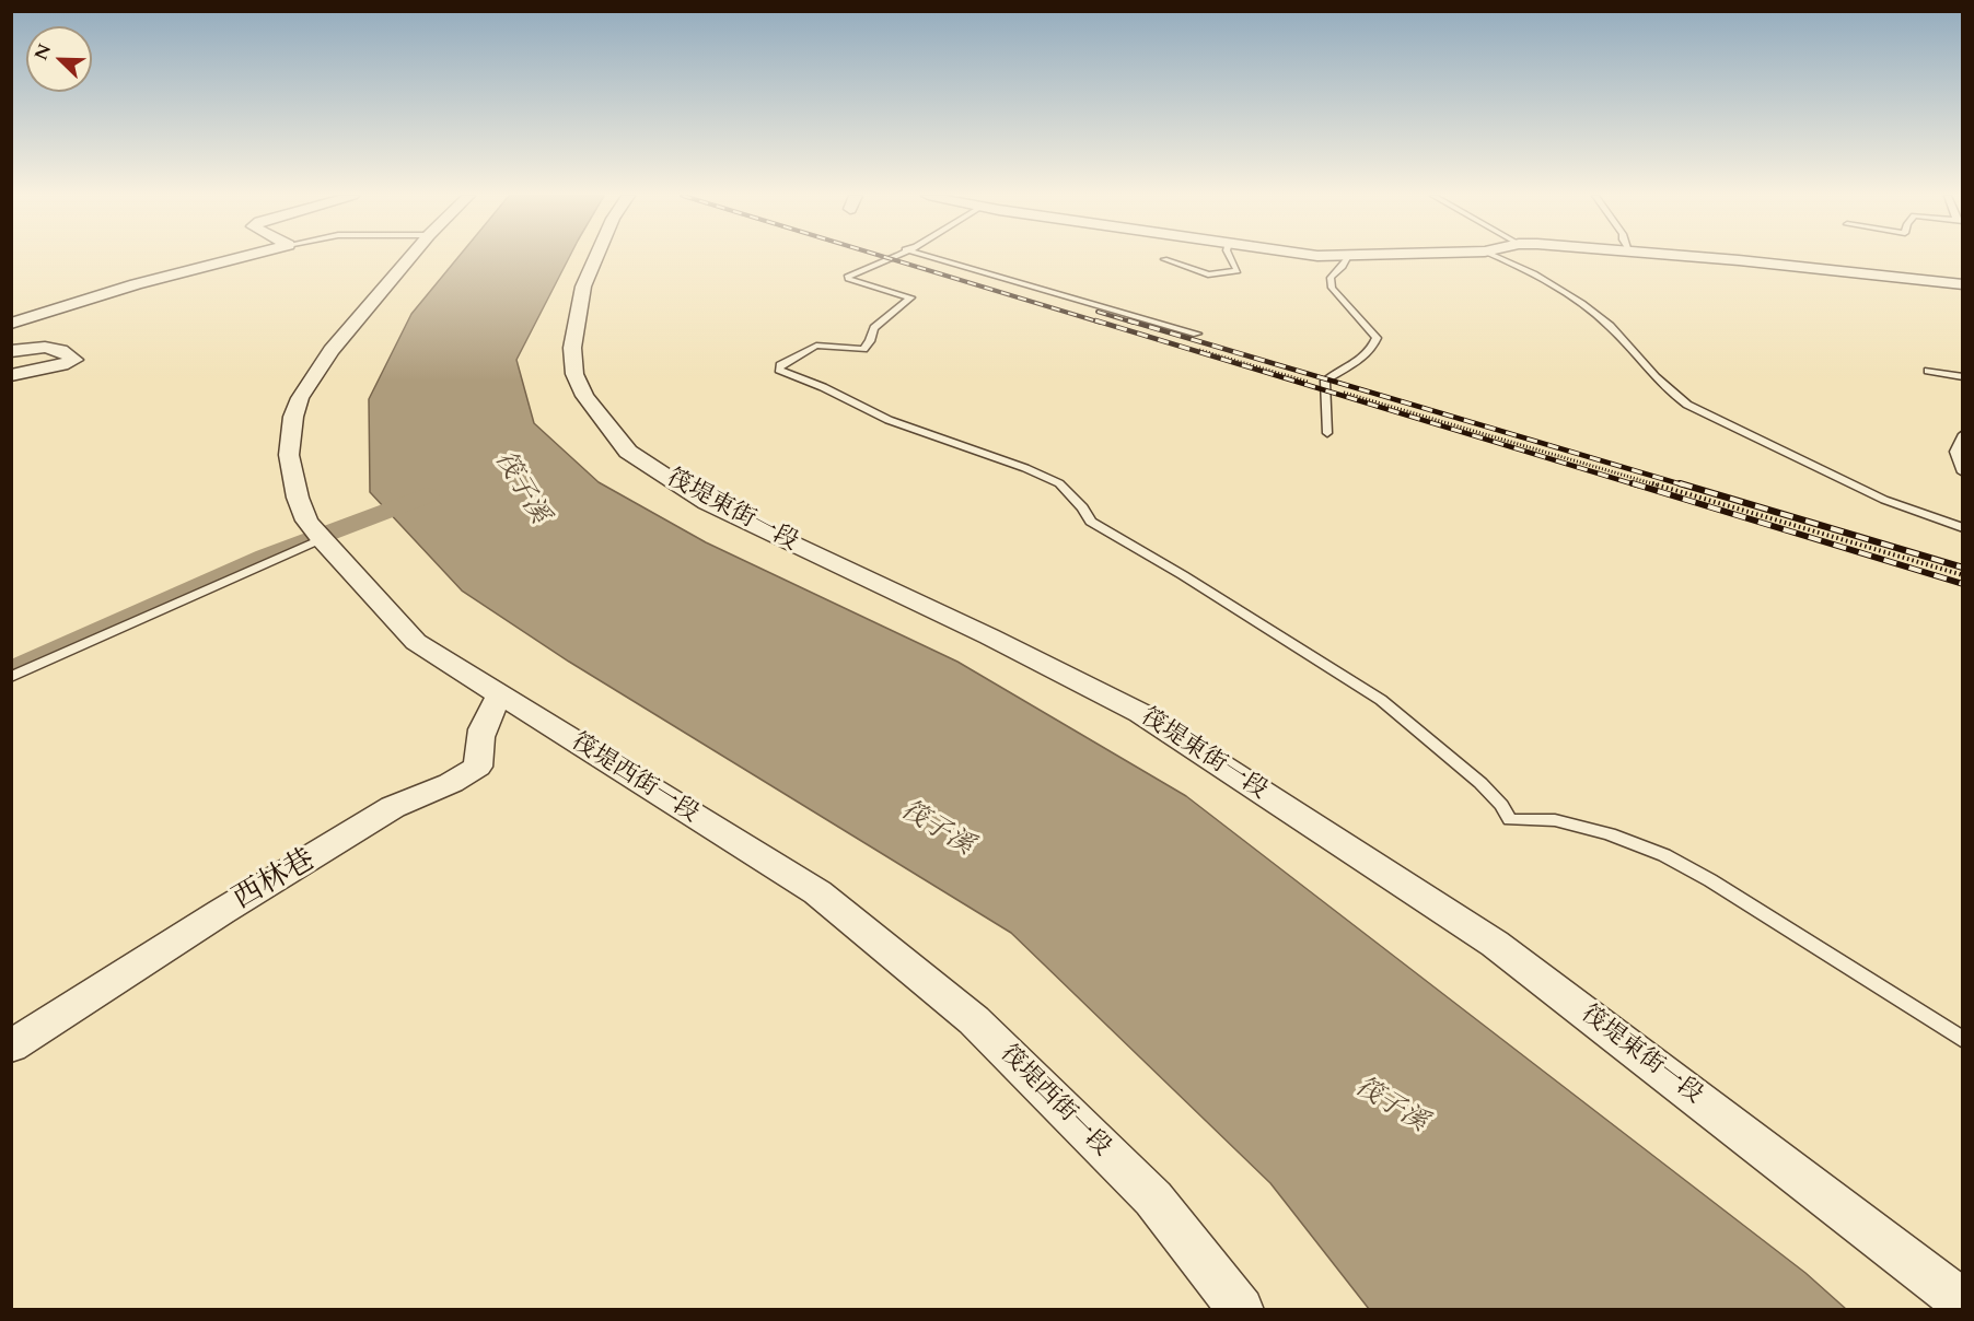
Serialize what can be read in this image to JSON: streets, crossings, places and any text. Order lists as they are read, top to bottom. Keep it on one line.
{"streets":{"street":["筏堤東街一段","筏堤西街一段","西林巷"]},"crossings":[["筏堤西街一段","西林巷"]],"water":["筏子溪"],"north":"top left"}
